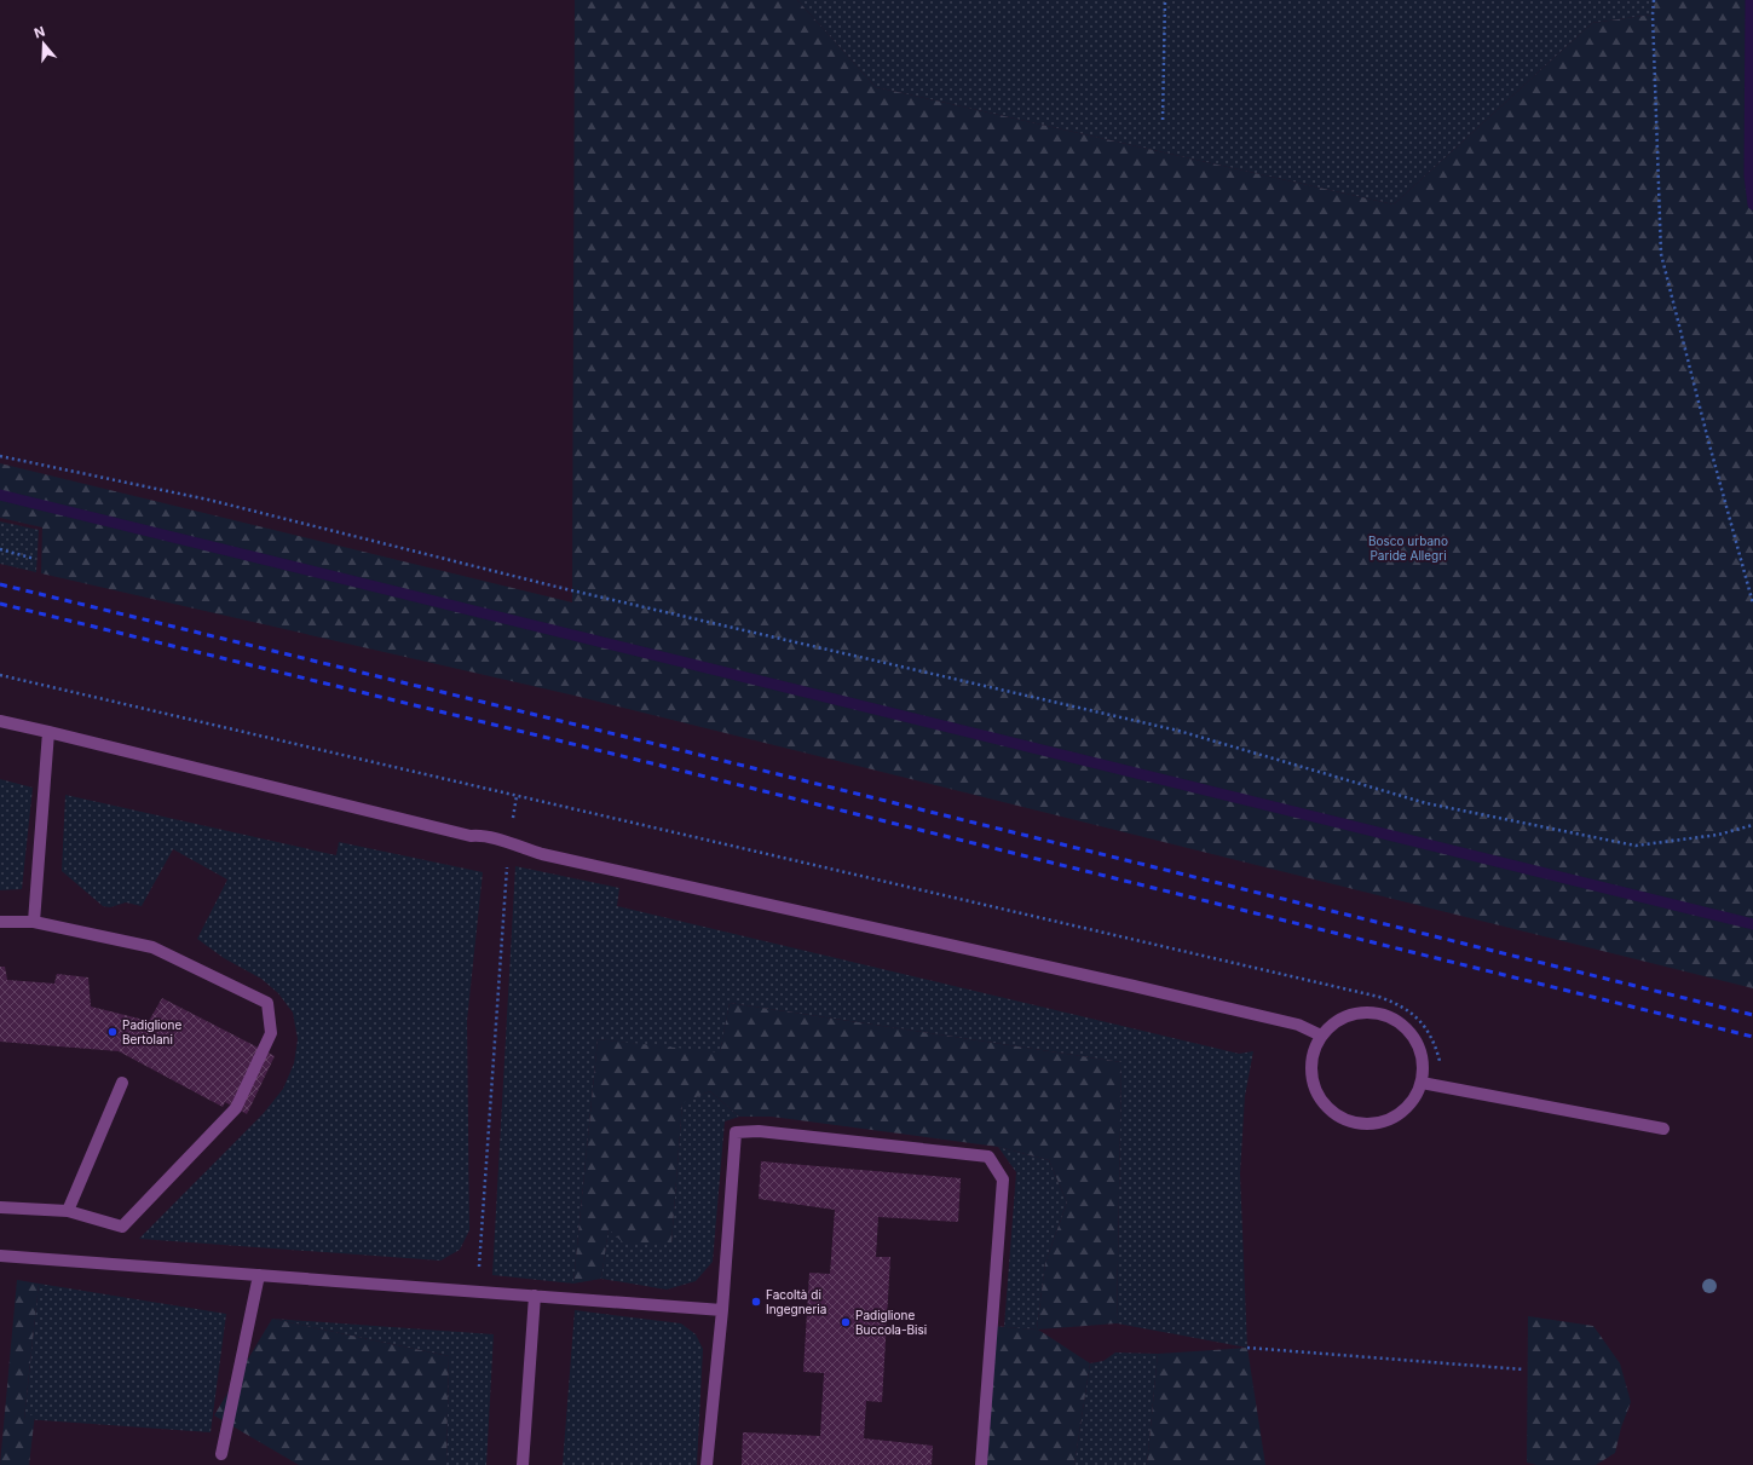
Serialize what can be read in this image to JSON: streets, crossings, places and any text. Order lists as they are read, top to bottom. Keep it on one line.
{"parks":["Bosco urbano Paride Allegri"],"places":["Padiglione Bertolani","Facoltà di Ingegneria","Padiglione Buccola-Bisi"],"north":"top"}
